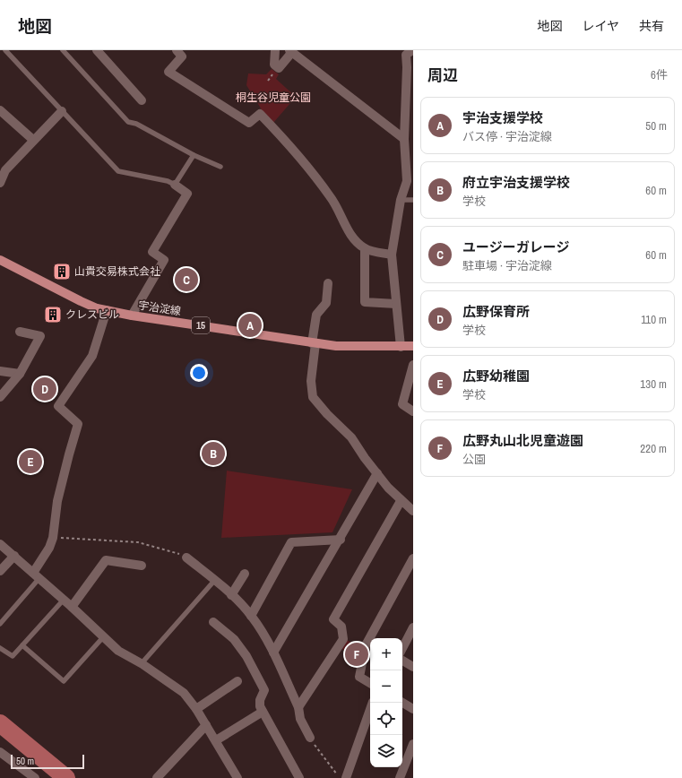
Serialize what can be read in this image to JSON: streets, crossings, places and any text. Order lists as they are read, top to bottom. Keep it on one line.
{"streets":{"main road":["宇治淀線","15"]},"parks":["桐生谷児童公園"],"places":{"building":["山貴交易株式会社","クレスビル"]},"scale_bar":"50 m","page":{"header":"地図","nav":["地図","レイヤ","共有"],"heading":["周辺","6件"],"list":[{"mark":"A","name":"宇治支援学校","note":"バス停 · 宇治淀線","value":"50 m"},{"mark":"B","name":"府立宇治支援学校","note":"学校","value":"60 m"},{"mark":"C","name":"ユージーガレージ","note":"駐車場 · 宇治淀線","value":"60 m"},{"mark":"D","name":"広野保育所","note":"学校","value":"110 m"},{"mark":"E","name":"広野幼稚園","note":"学校","value":"130 m"},{"mark":"F","name":"広野丸山北児童遊園","note":"公園","value":"220 m"}],"pins":["C","A","D","B","E","F"],"map_buttons":["+","−"],"scale":"50 m"}}
